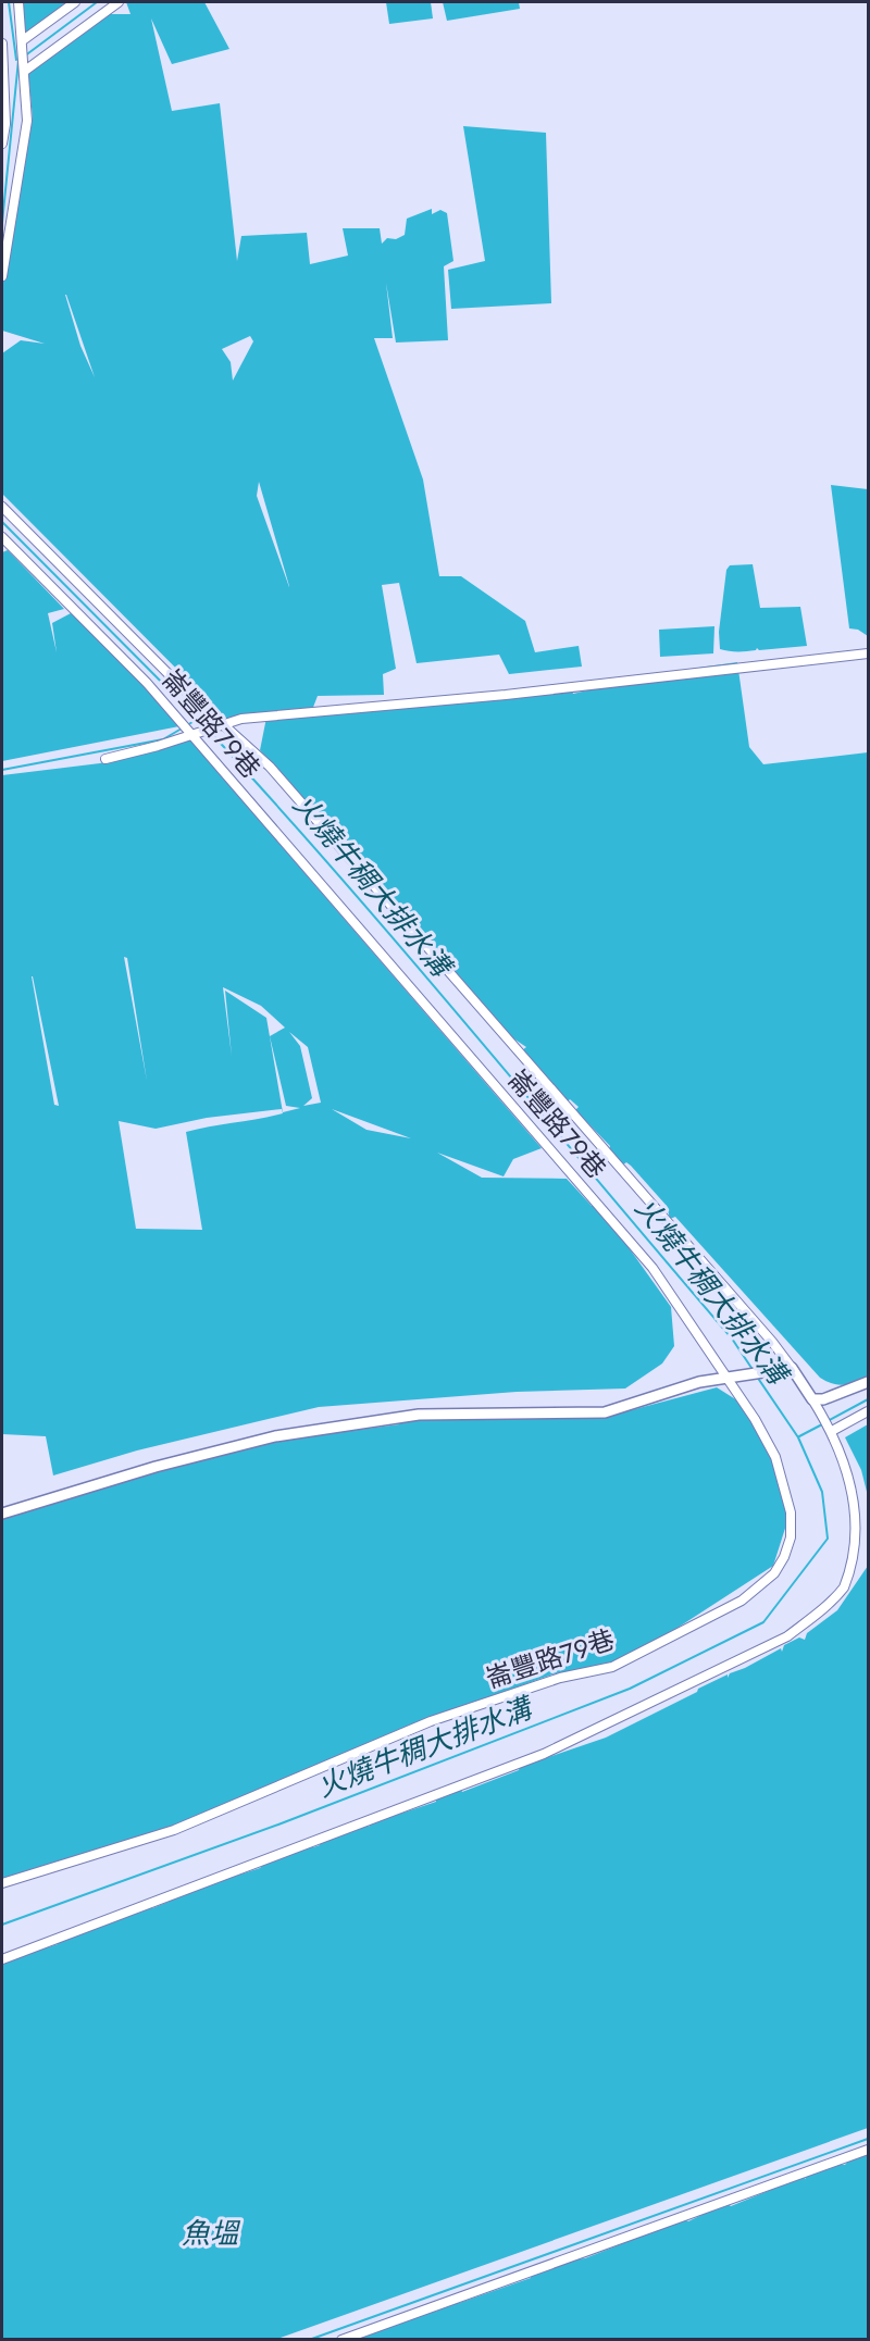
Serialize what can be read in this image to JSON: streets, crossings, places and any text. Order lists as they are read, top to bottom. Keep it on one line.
{"streets":{"street":["崙豐路79巷"]},"water":["火燒牛稠大排水溝","魚塭"]}
